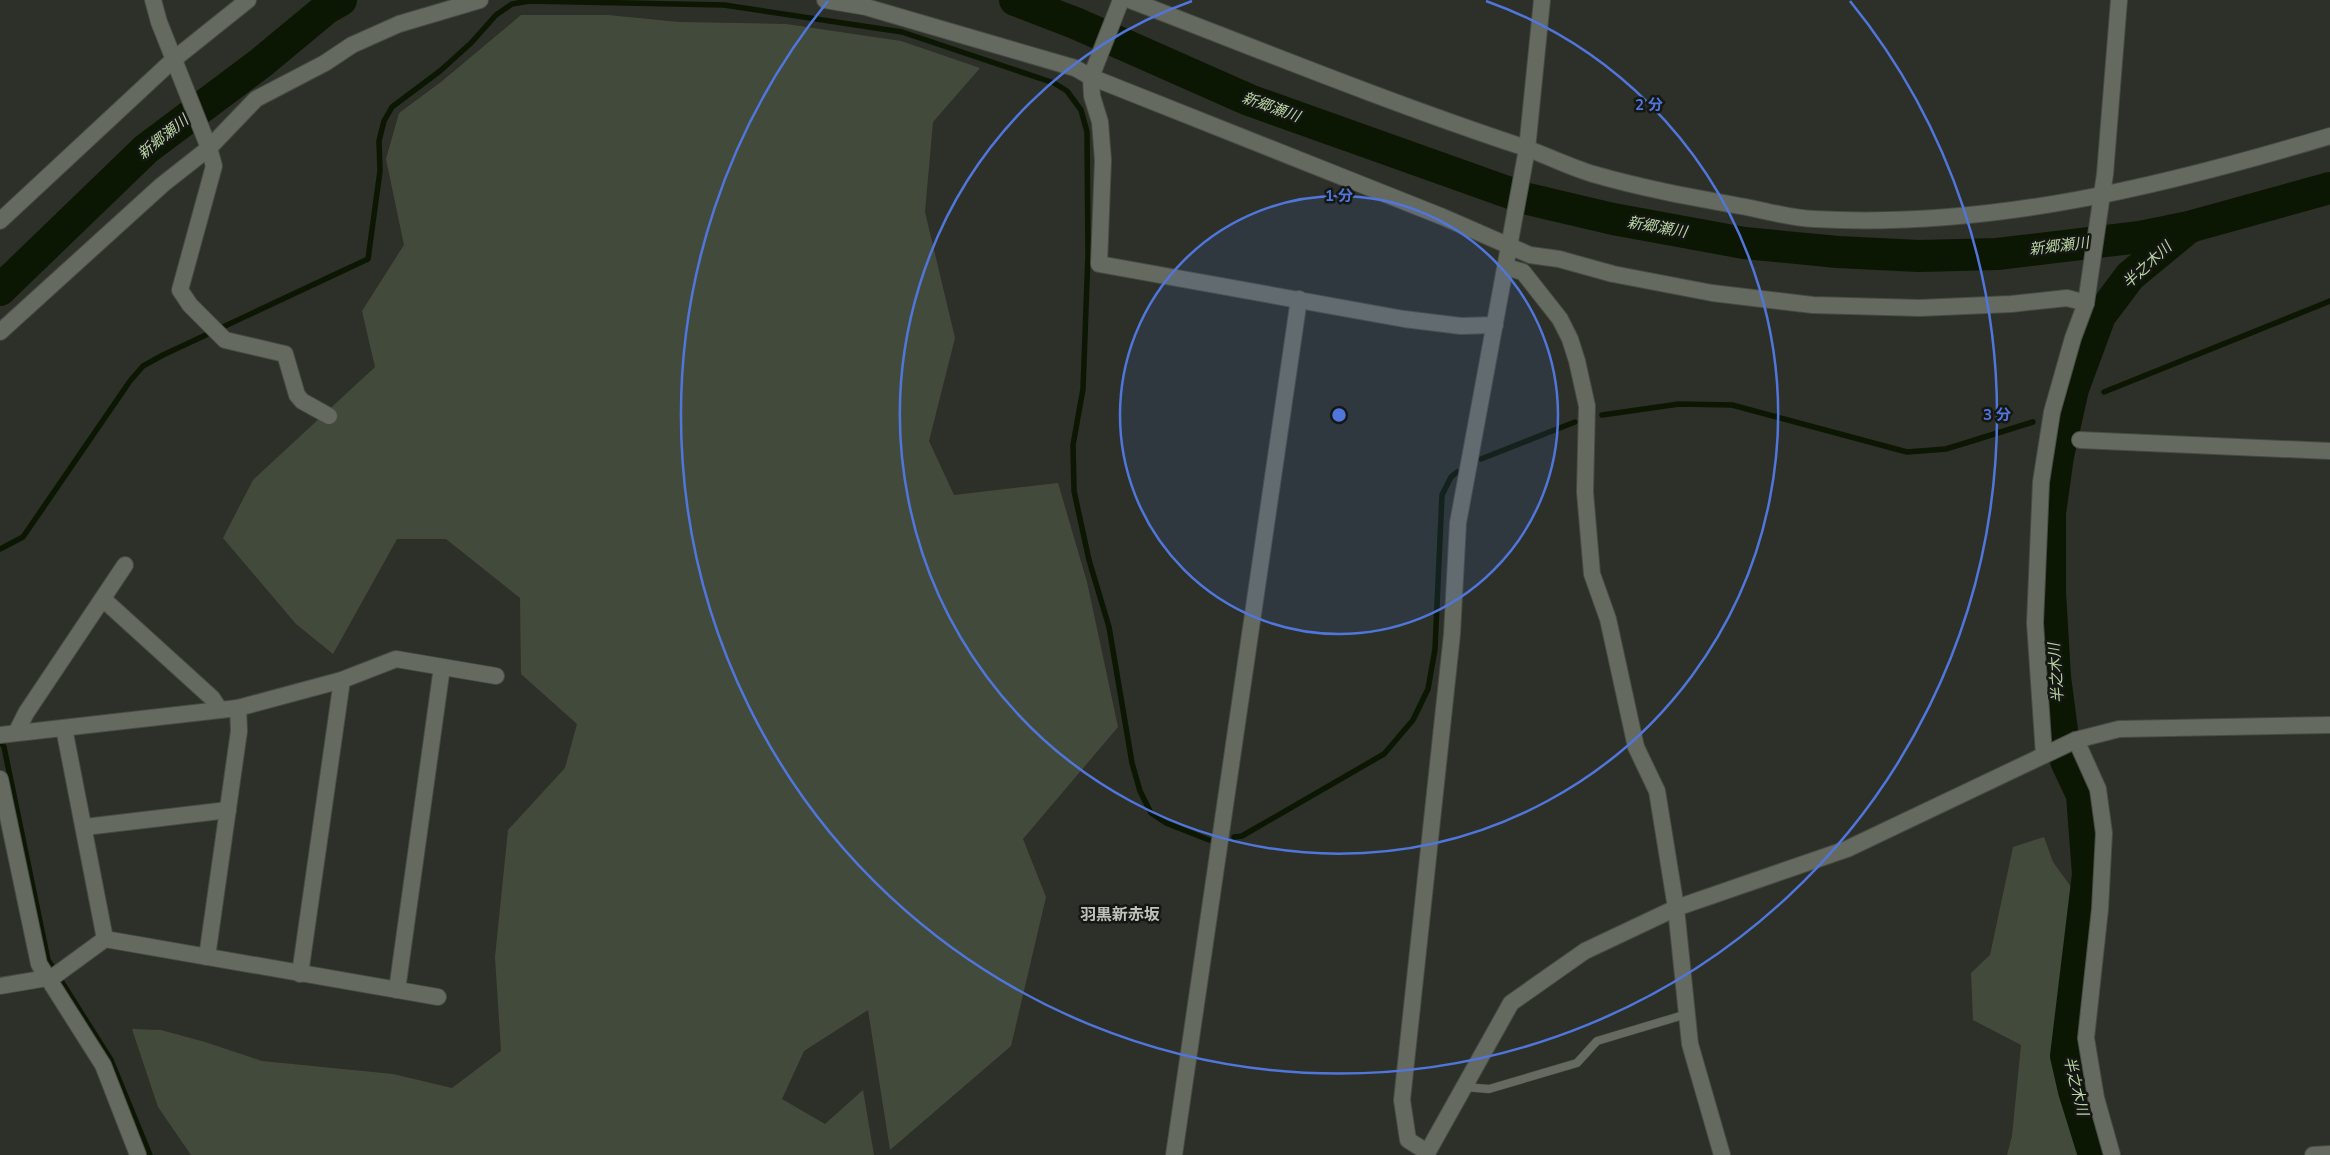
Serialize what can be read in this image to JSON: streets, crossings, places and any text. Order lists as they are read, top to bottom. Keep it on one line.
{"districts":["羽黒新赤坂"],"water":["新郷瀬川","半之木川"],"rings":["2 分","1 分","3 分"]}
